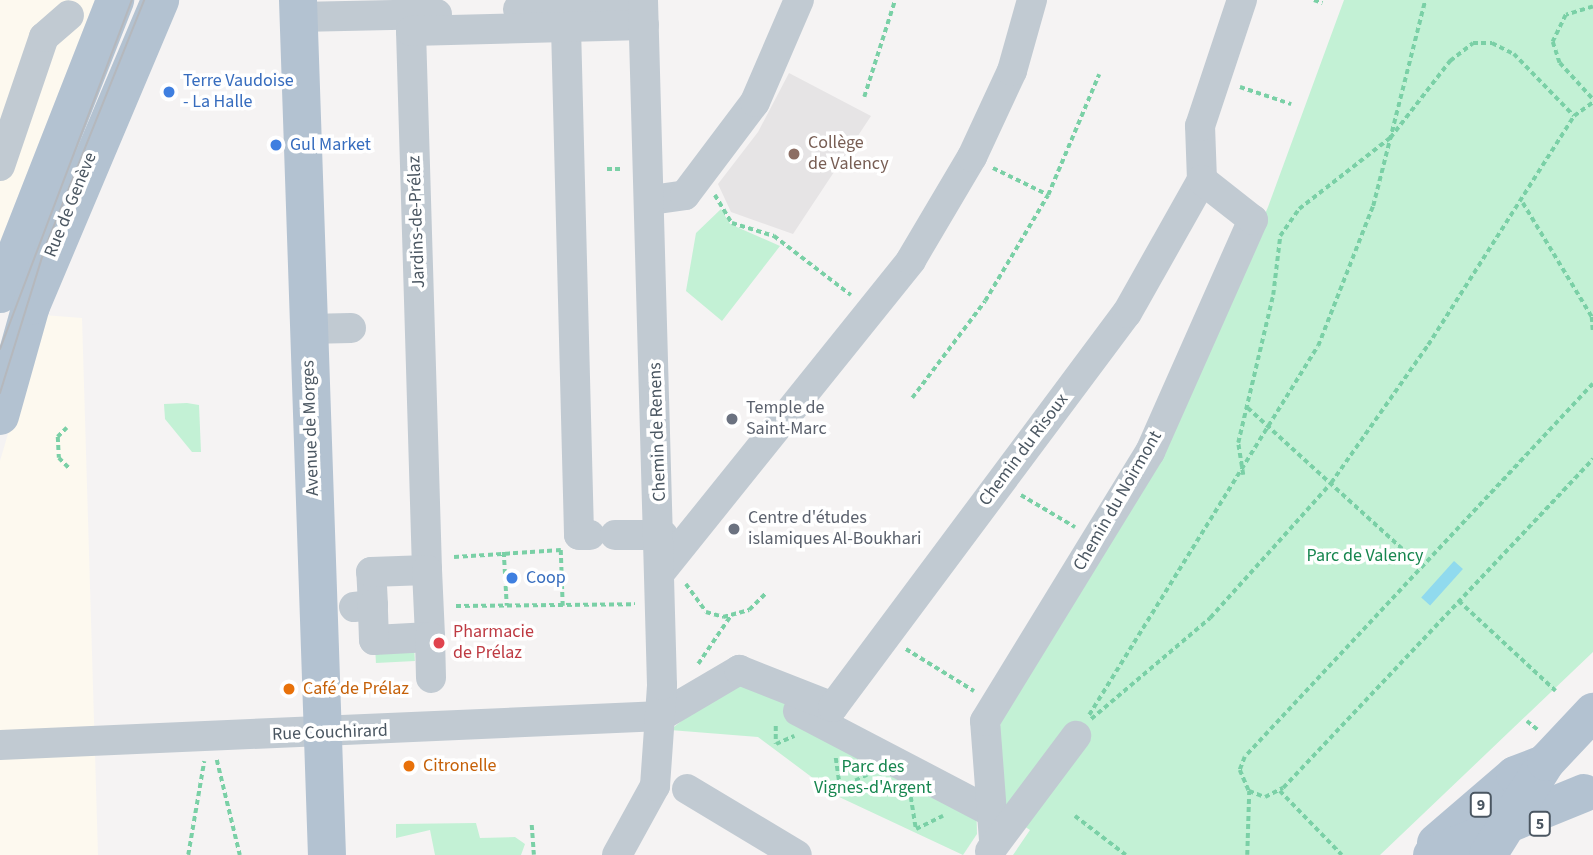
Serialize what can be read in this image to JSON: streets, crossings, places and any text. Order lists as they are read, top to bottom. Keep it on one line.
{"streets":{"main road":["Rue de Genève","Avenue de Morges","9","5"],"street":["Jardins-de-Prélaz","Chemin de Renens","Chemin du Risoux","Chemin du Noirmont","Rue Couchirard"]},"crossings":[["Jardins-de-Prélaz","Chemin de Renens"],["Avenue de Morges","Rue Couchirard"],["Chemin de Renens","Chemin du Risoux"],["Chemin de Renens","Rue Couchirard"],["Chemin du Risoux","Chemin du Noirmont"],["Chemin du Risoux","Rue Couchirard"],["9","5"]],"parks":["Parc de Valency","Parc des Vignes-d'Argent"],"places":["Terre Vaudoise - La Halle","Gul Market","Collège de Valency","Temple de Saint-Marc","Centre d'études islamiques Al-Boukhari","Coop","Pharmacie de Prélaz","Café de Prélaz","Citronelle"]}
